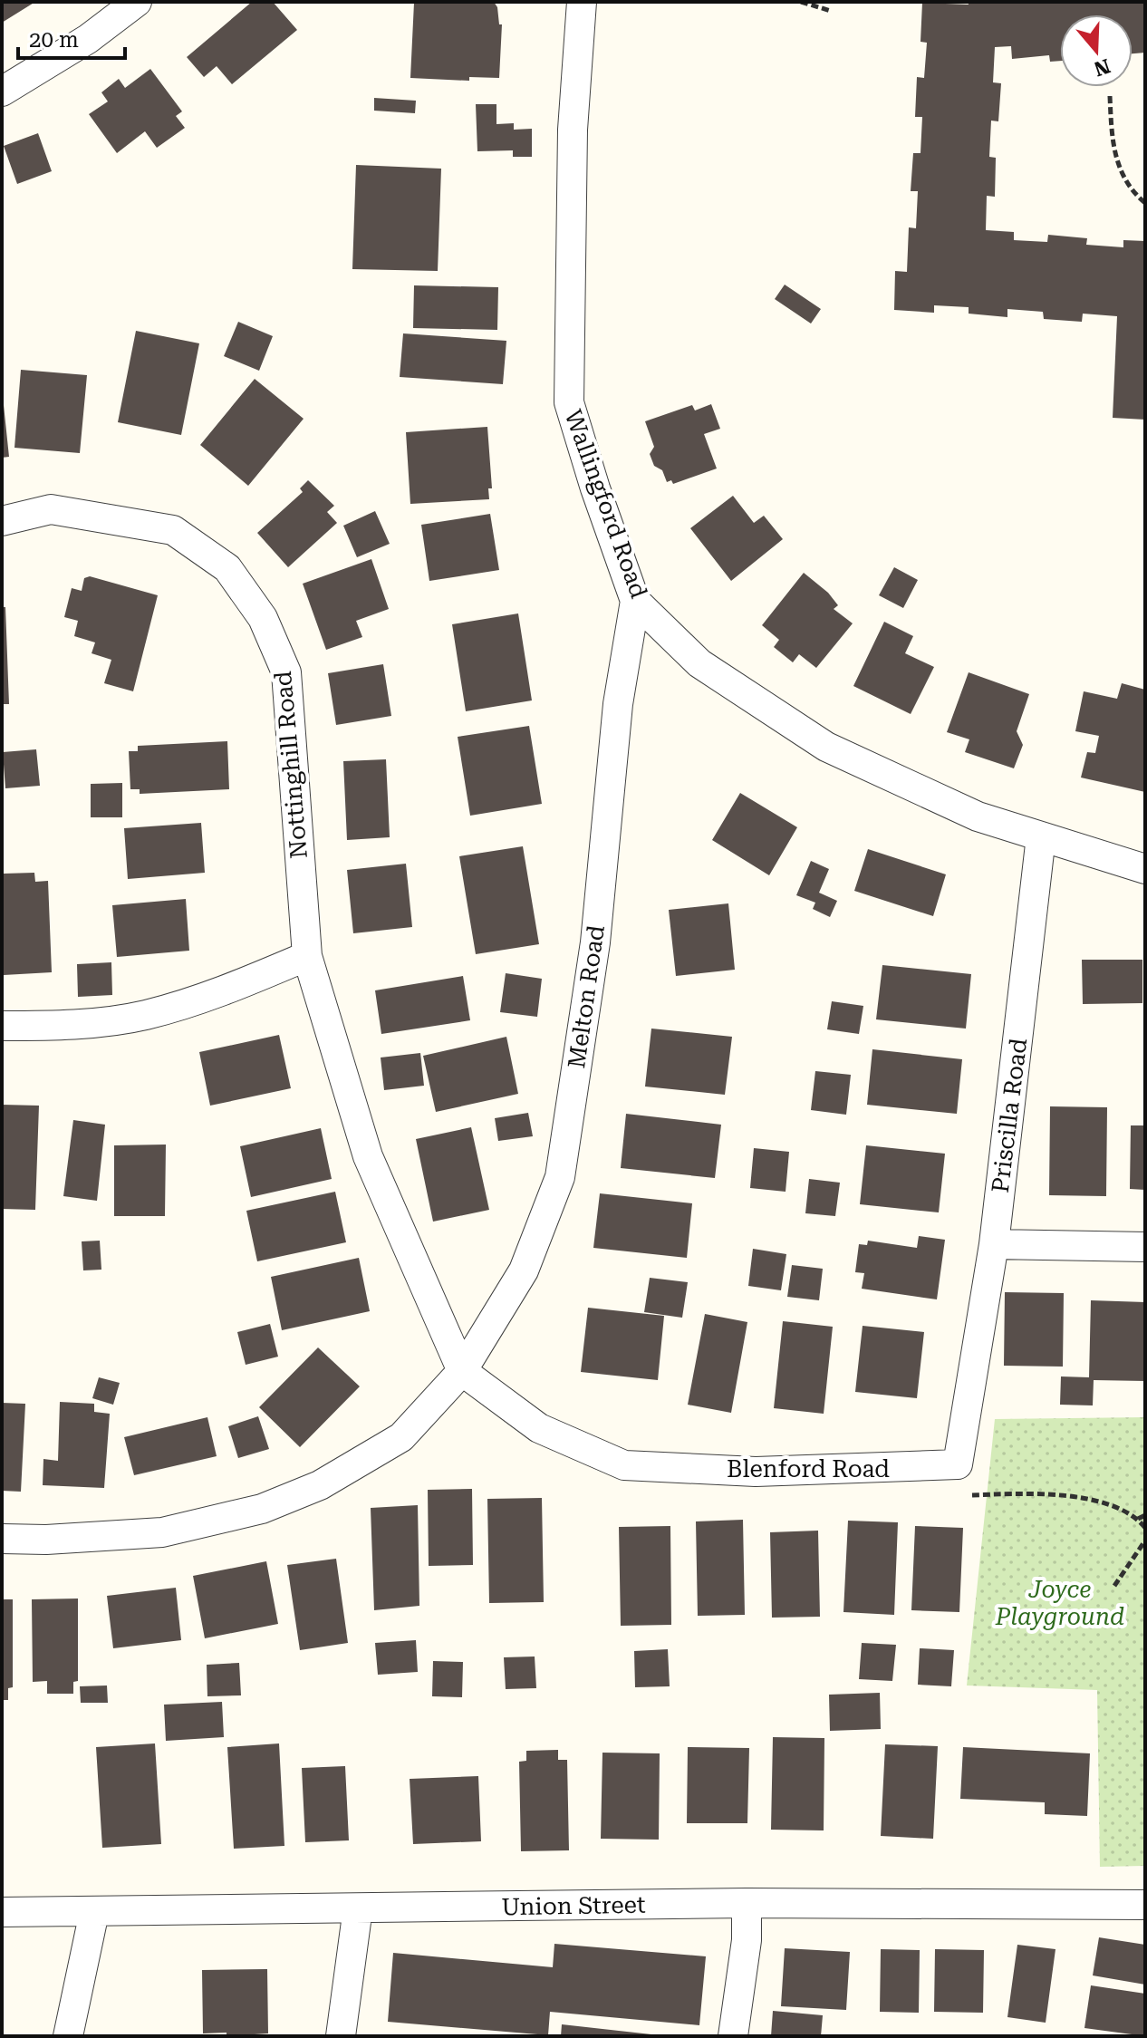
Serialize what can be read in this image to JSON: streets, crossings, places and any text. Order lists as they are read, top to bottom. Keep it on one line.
{"streets":{"street":["Wallingford Road","Nottinghill Road","Melton Road","Priscilla Road","Blenford Road","Union Street"]},"crossings":[["Wallingford Road","Melton Road"],["Wallingford Road","Priscilla Road"],["Nottinghill Road","Melton Road"],["Nottinghill Road","Blenford Road"],["Melton Road","Blenford Road"],["Priscilla Road","Blenford Road"]],"parks":["Joyce Playground"],"scale_bar":"20 m","north":"bottom"}
